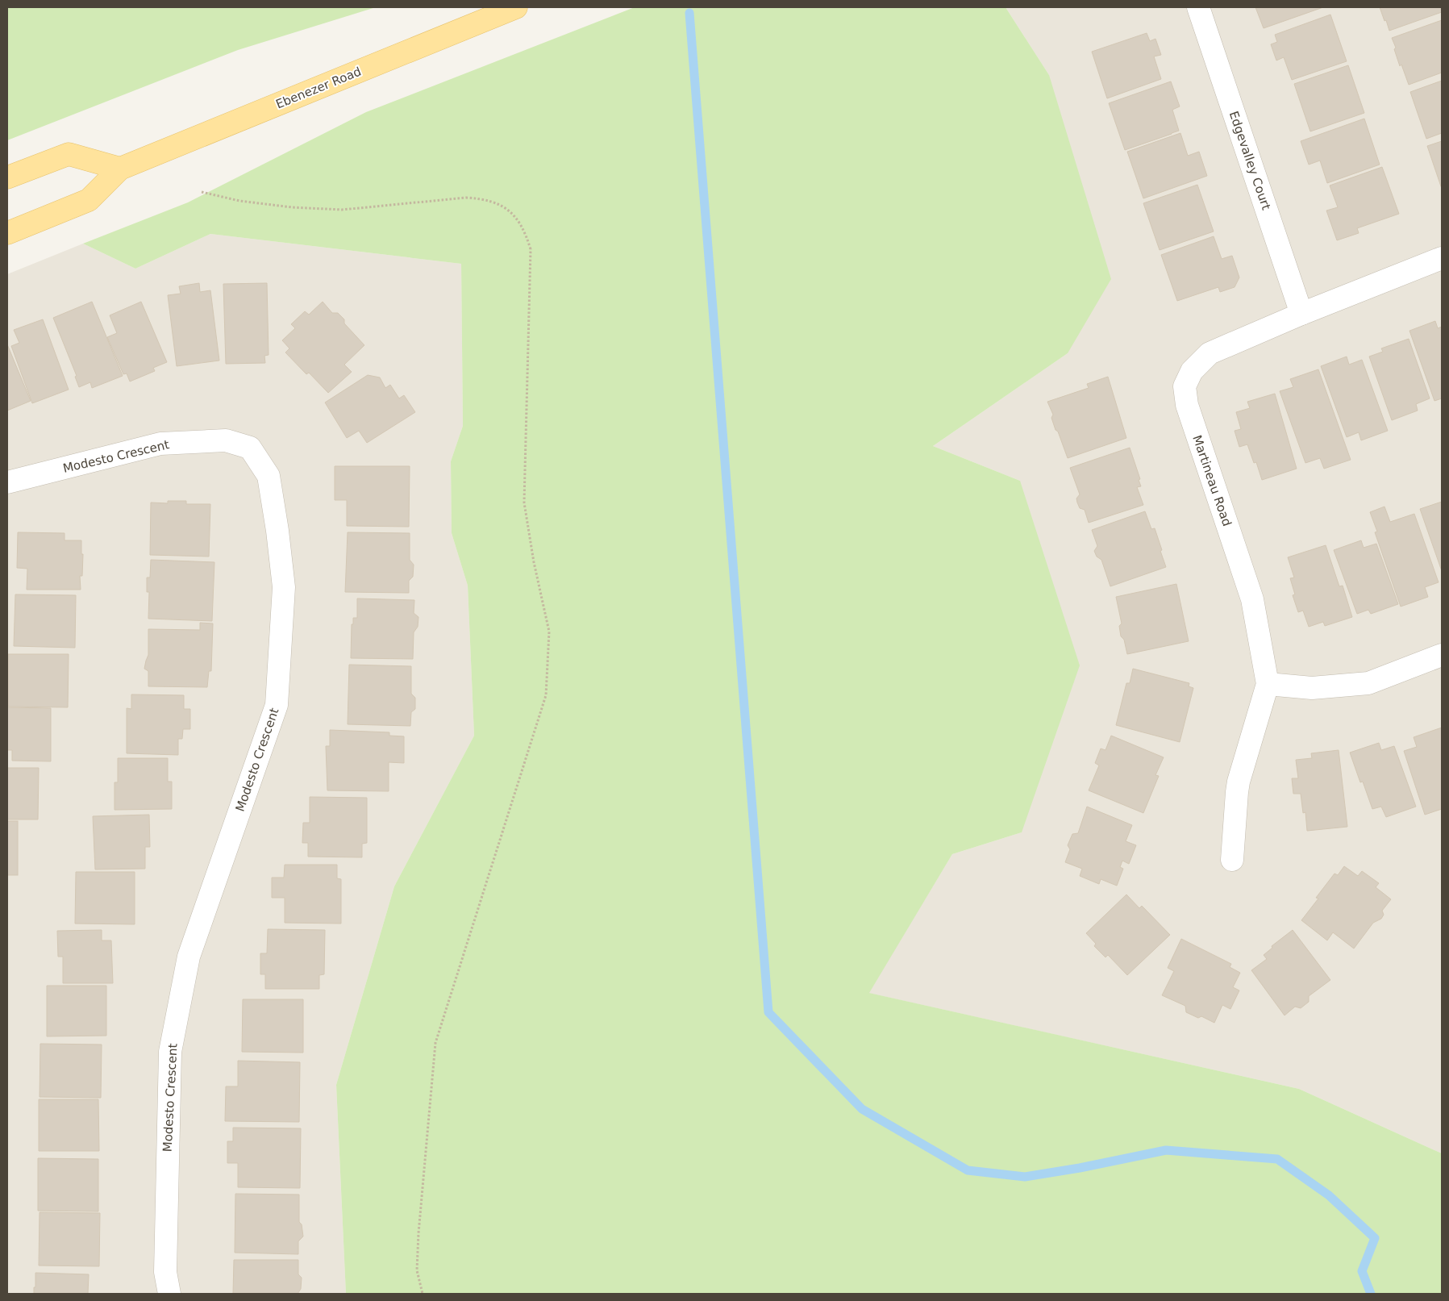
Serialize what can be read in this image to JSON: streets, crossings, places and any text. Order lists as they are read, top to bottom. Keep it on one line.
{"streets":{"main road":["Ebenezer Road"],"street":["Edgevalley Court","Modesto Crescent","Martineau Road"]},"crossings":[["Edgevalley Court","Martineau Road"]]}
